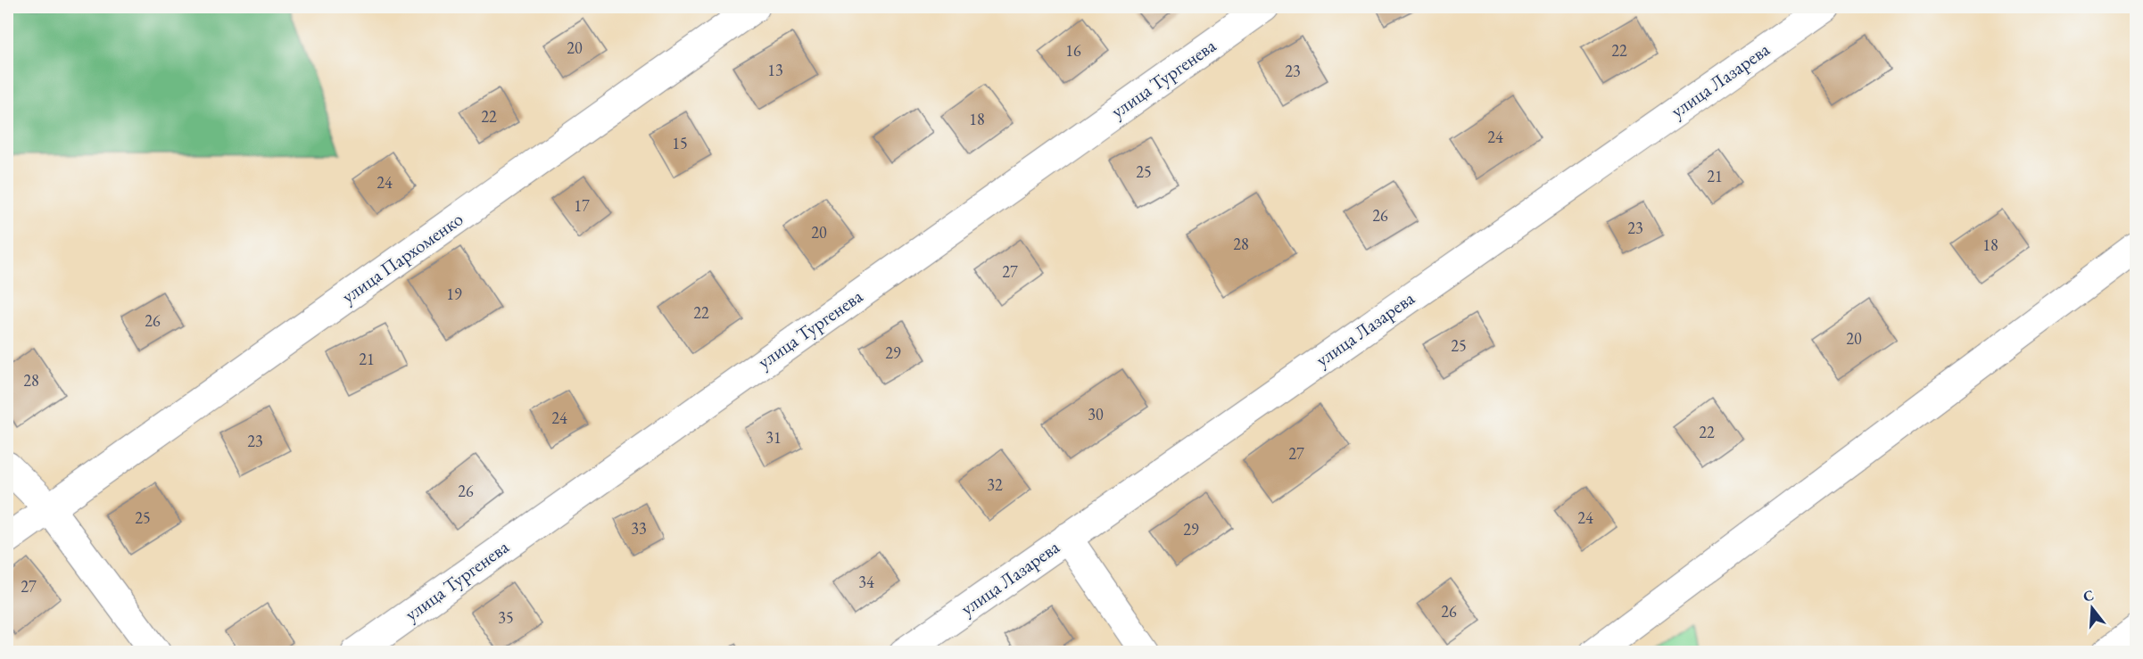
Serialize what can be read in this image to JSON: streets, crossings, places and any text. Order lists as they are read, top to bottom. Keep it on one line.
{"streets":{"street":["улица Тургенева","улица Лазарева","улица Пархоменко"]},"house_numbers":["20","16","22","13","23","22","18","24","15","25","21","24","17","26","23","20","28","18","27","19","22","26","20","25","29","21","28","30","24","22","31","23","27","32","26","25","24","33","29","34","27","26","35"],"north":"top"}
